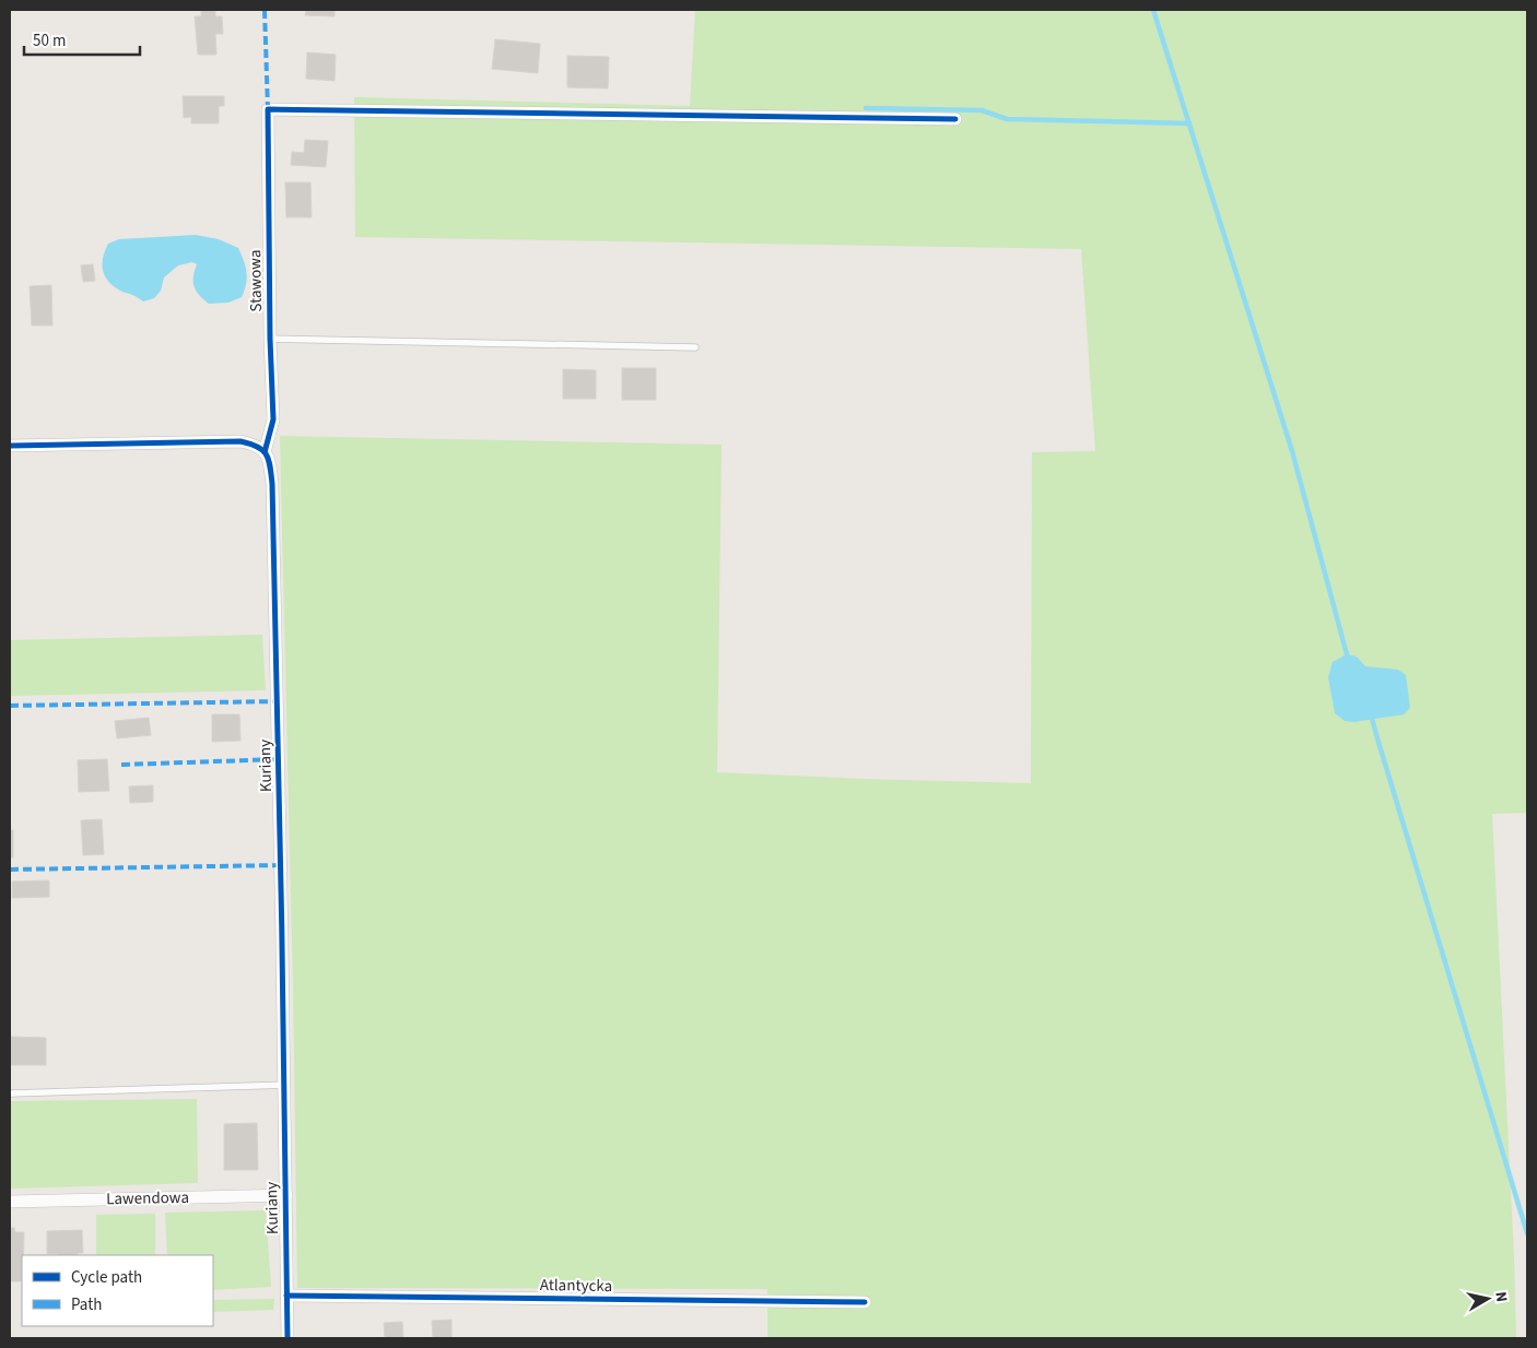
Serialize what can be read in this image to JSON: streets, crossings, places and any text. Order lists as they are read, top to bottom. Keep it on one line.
{"streets":{"street":["Stawowa","Kuriany","Lawendowa","Atlantycka"]},"crossings":[["Stawowa","Kuriany"],["Kuriany","Lawendowa"],["Kuriany","Atlantycka"]],"legend":["Cycle path","Path"],"scale_bar":"50 m","north":"right"}
